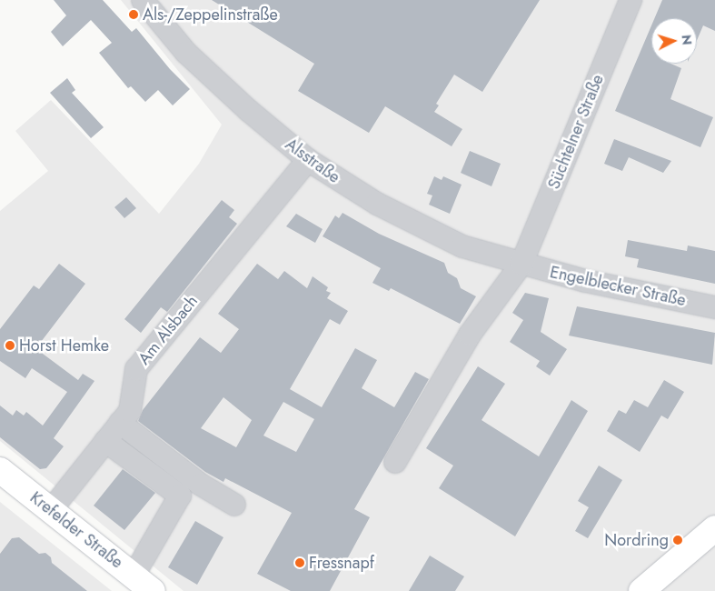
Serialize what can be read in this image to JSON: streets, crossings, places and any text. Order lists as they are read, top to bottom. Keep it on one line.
{"streets":{"main road":["Krefelder Straße"],"street":["Süchtelner Straße","Alsstraße","Engelblecker Straße","Am Alsbach"]},"crossings":[["Süchtelner Straße","Alsstraße"],["Süchtelner Straße","Engelblecker Straße"],["Alsstraße","Engelblecker Straße"],["Alsstraße","Am Alsbach"],["Am Alsbach","Krefelder Straße"]],"places":["Als-/Zeppelinstraße","Horst Hemke","Nordring","Fressnapf"],"north":"right"}
